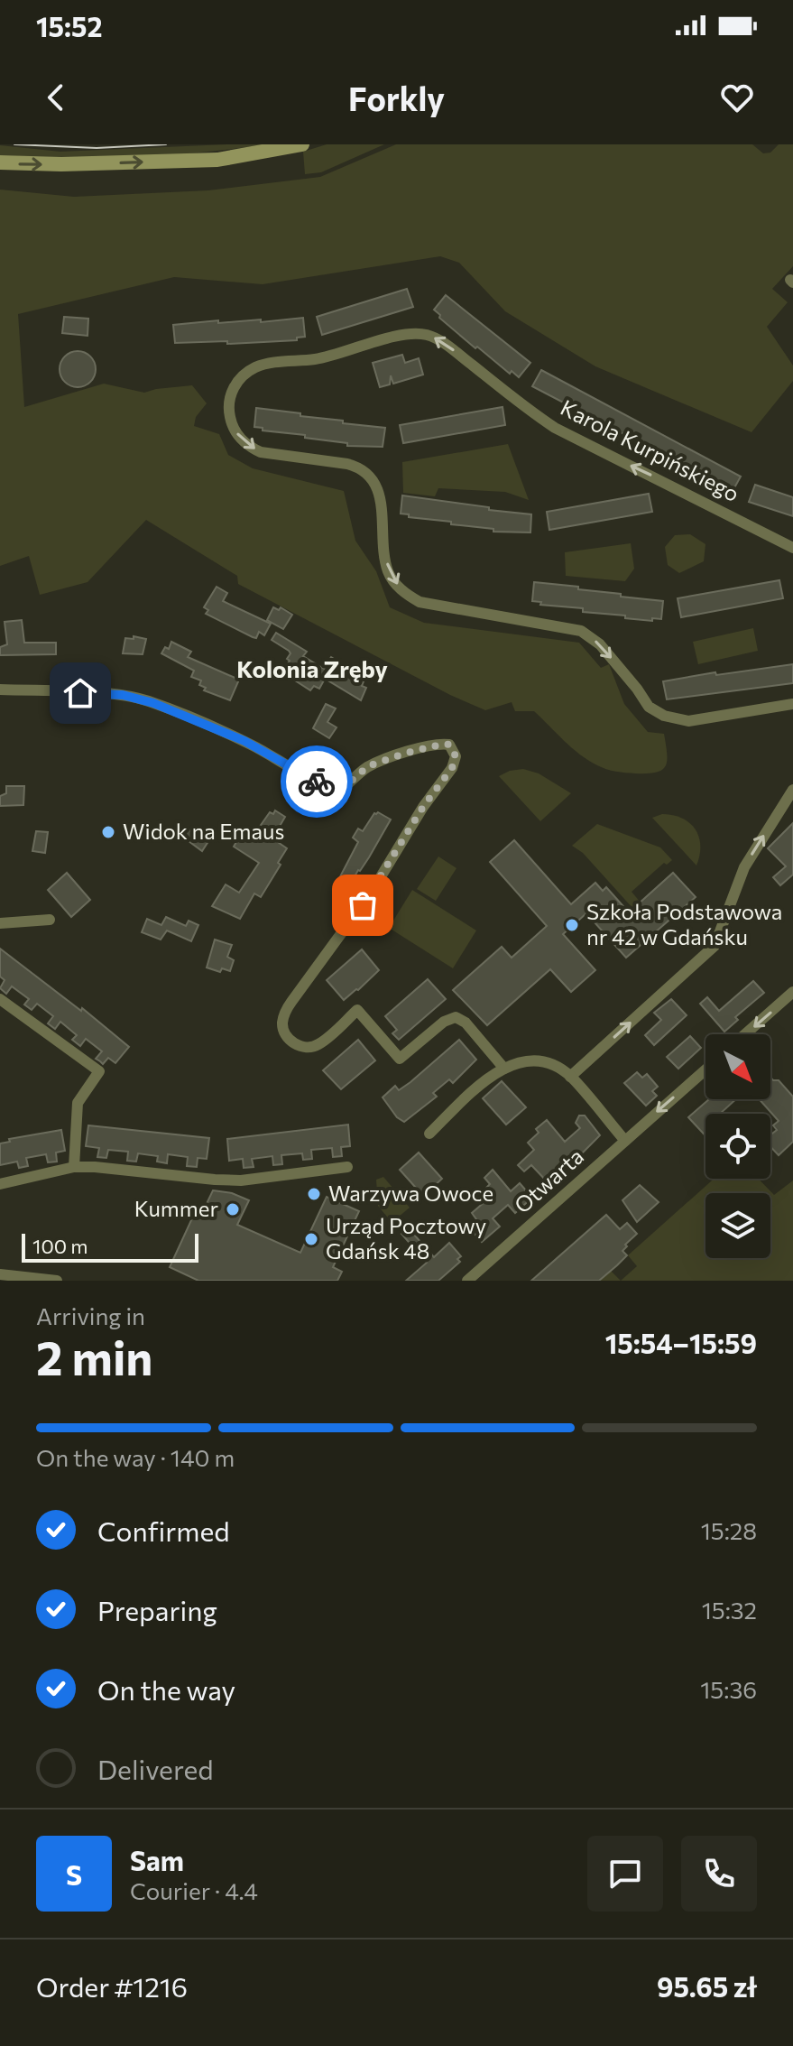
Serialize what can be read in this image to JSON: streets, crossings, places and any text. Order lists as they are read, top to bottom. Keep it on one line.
{"streets":{"street":["Karola Kurpińskiego","Otwarta"]},"districts":["Kolonia Zręby"],"places":["Widok na Emaus","Szkoła Podstawowa nr 42 w Gdańsku","Warzywa Owoce","Kummer","Urząd Pocztowy Gdańsk 48"],"scale_bar":"100 m","north":"bottom right","page":{"status":"15:52","header":"Forkly","scale":"100 m","heading":["2 min","Arriving in","15:54–15:59"],"panel":["Sam","Courier · 4.4","Order #1216","95.65 zł"],"bar":"On the way · 140 m","list":[["Confirmed","15:28"],["Preparing","15:32"],["On the way","15:36"],"Delivered"],"round":"S"}}
